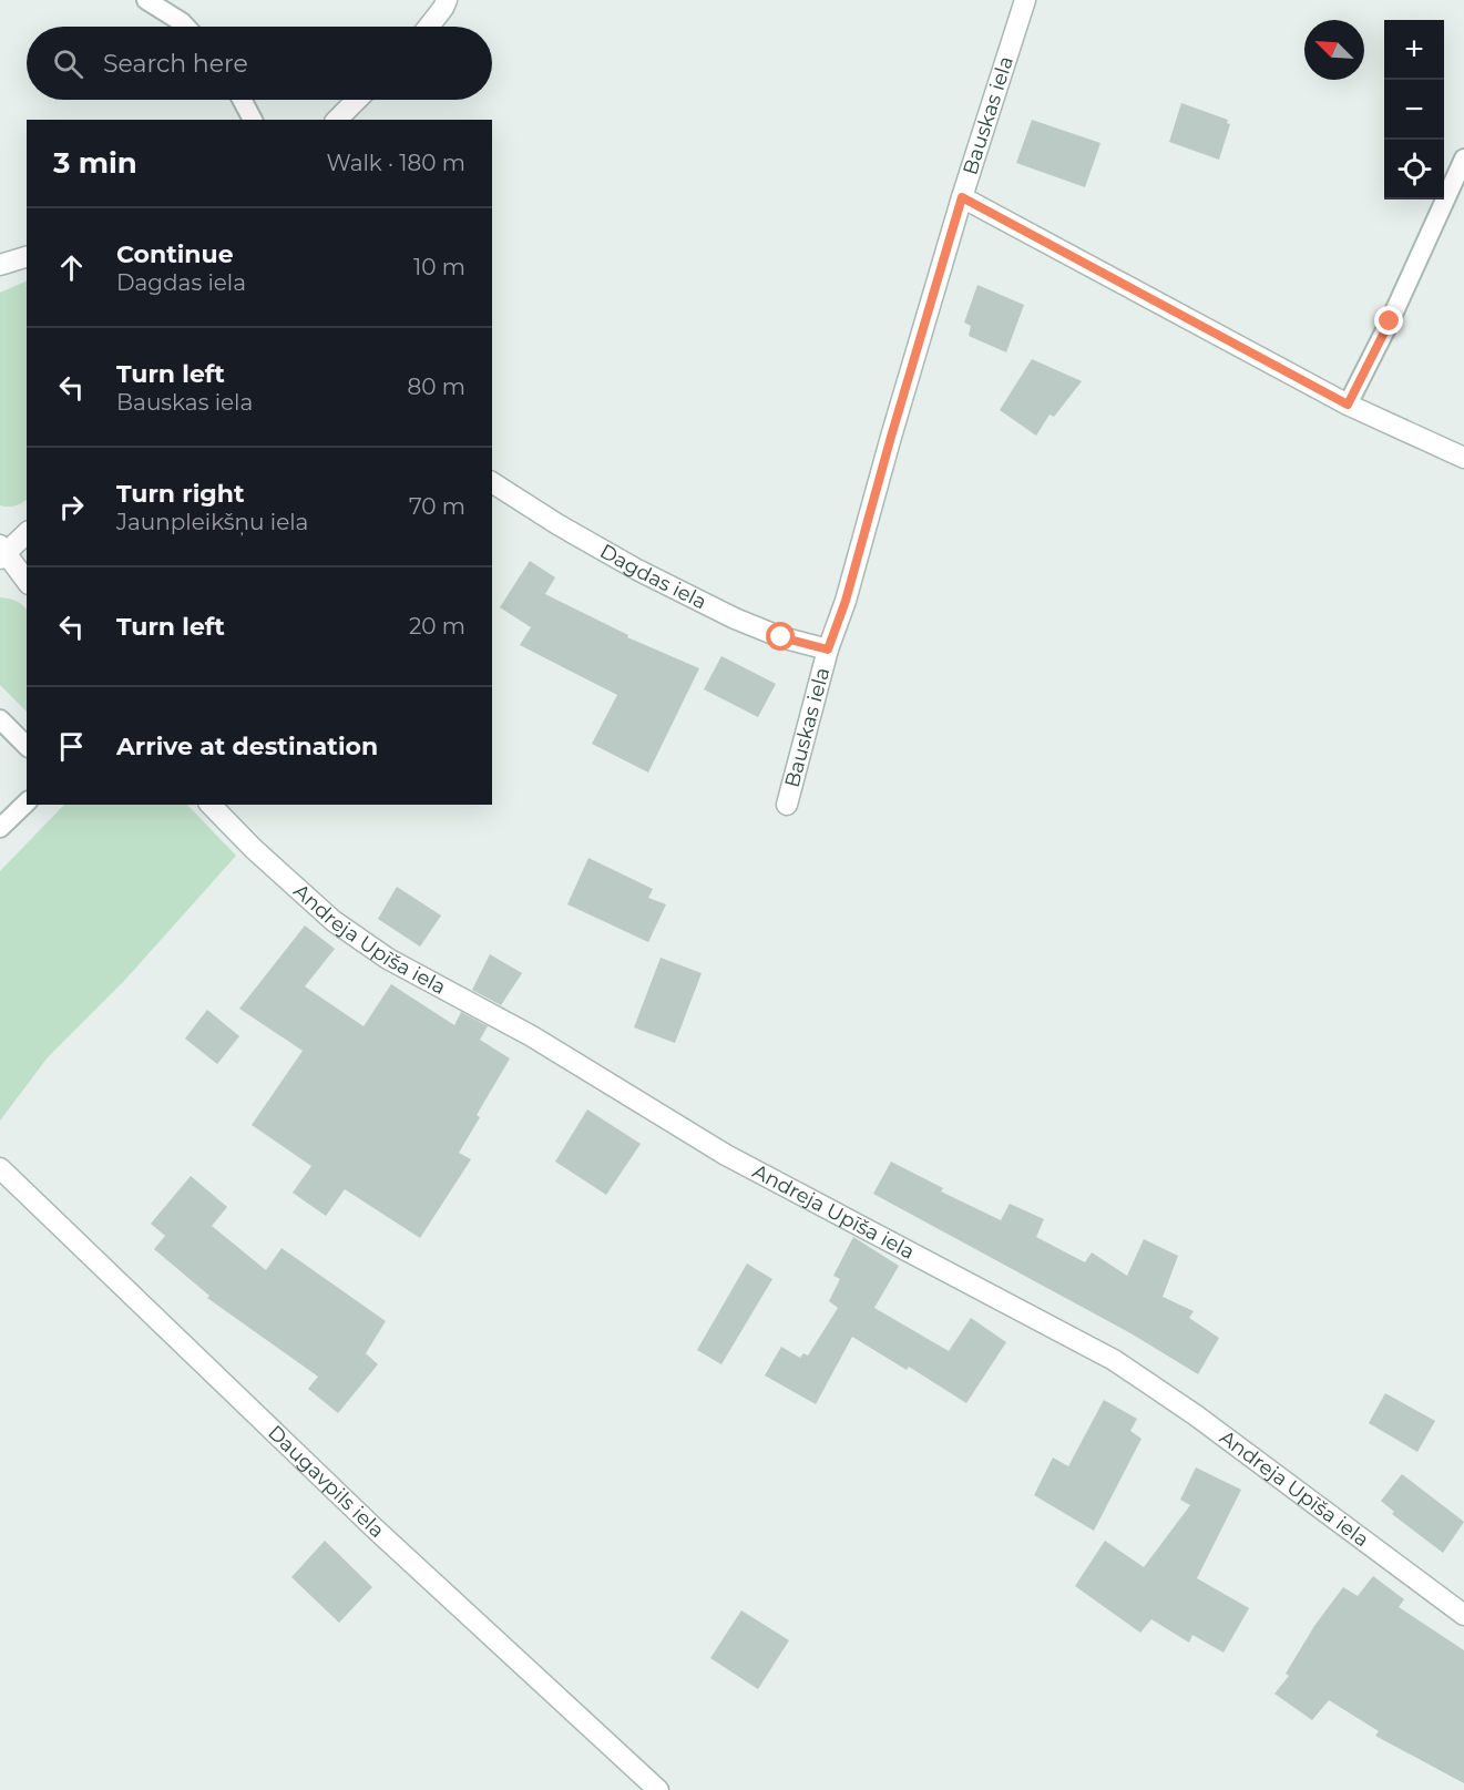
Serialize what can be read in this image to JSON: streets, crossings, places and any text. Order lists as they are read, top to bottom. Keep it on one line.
{"streets":{"street":["Bauskas iela","Dagdas iela","Andreja Upīša iela","Daugavpils iela"]},"crossings":[["Bauskas iela","Dagdas iela"]],"north":"top left","page":{"map_buttons":["+","−"],"search":"Search here","heading":["3 min","Walk · 180 m"],"list":[["Continue","Dagdas iela","10 m"],["Turn left","Bauskas iela","80 m"],["Turn right","Jaunpleikšņu iela","70 m"],["Turn left","20 m"],"Arrive at destination"]}}
